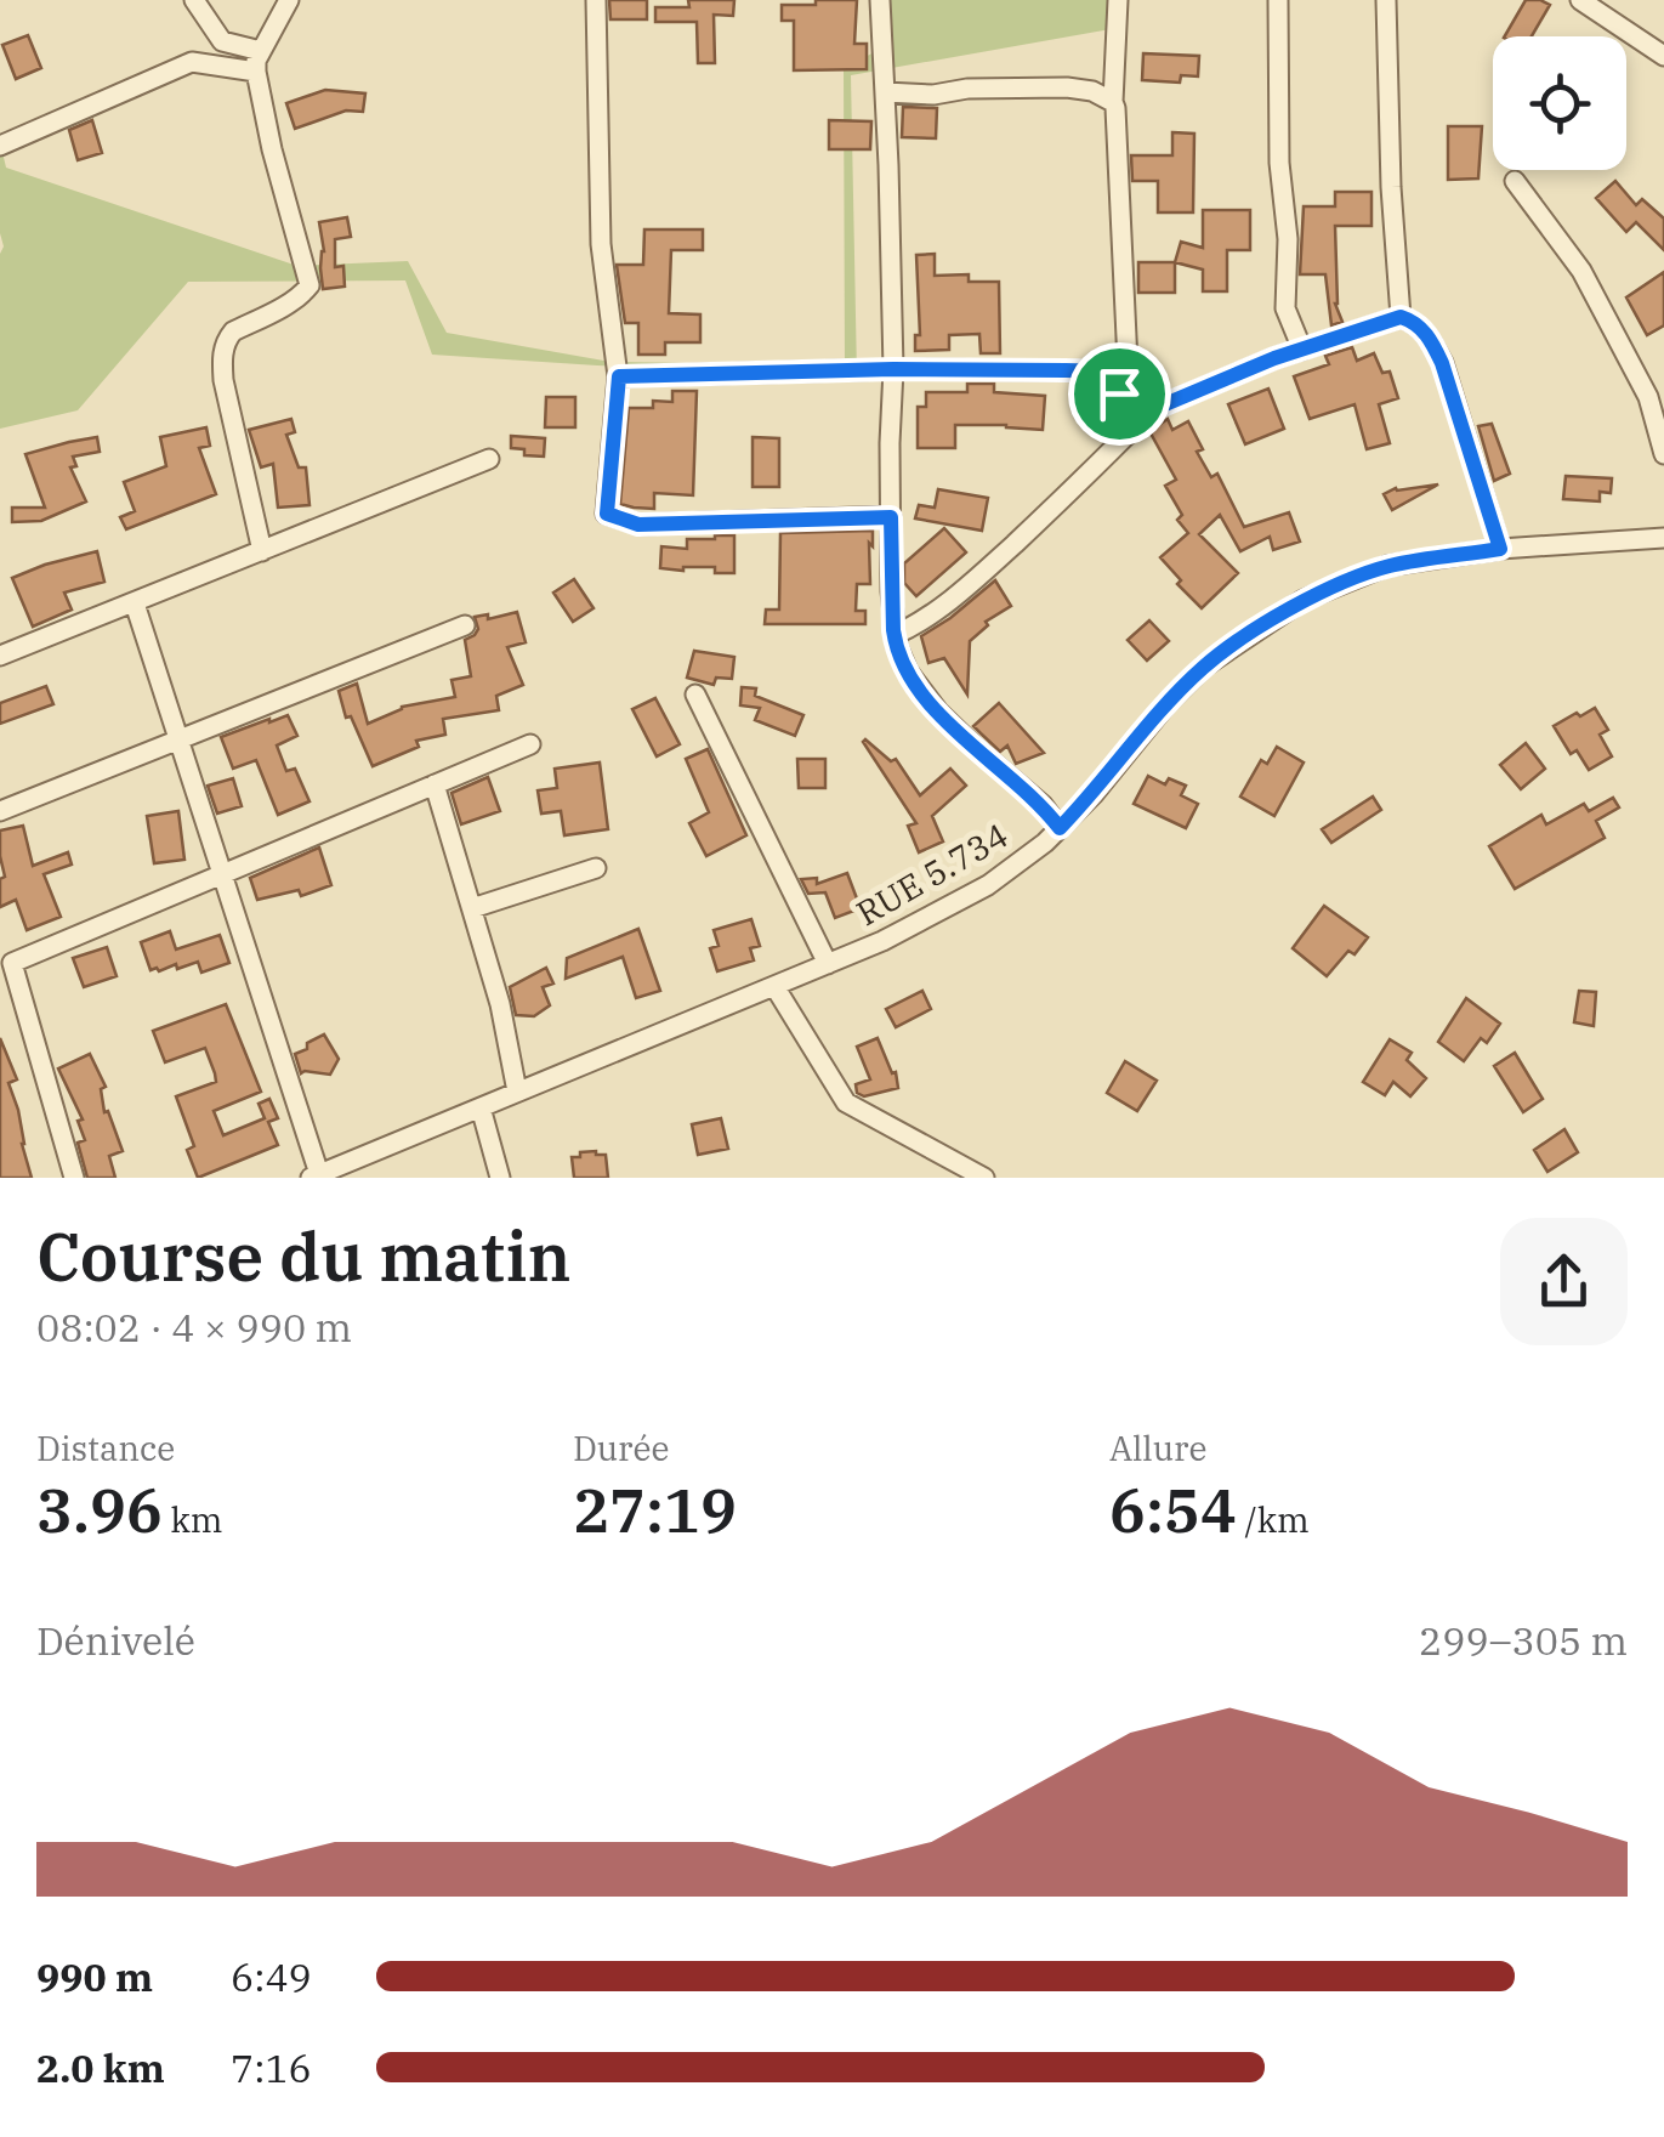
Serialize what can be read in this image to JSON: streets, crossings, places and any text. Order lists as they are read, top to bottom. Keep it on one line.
{"streets":{"street":["RUE 5.734"]},"page":{"heading":["Course du matin","08:02 · 4 × 990 m"],"stats":[["Distance","3.96 km"],["Durée","27:19"],["Allure","6:54 /km"]],"chart":["Dénivelé","299–305 m"],"list":[{"name":"990 m","note":"6:49"},{"name":"2.0 km","note":"7:16"}]}}
